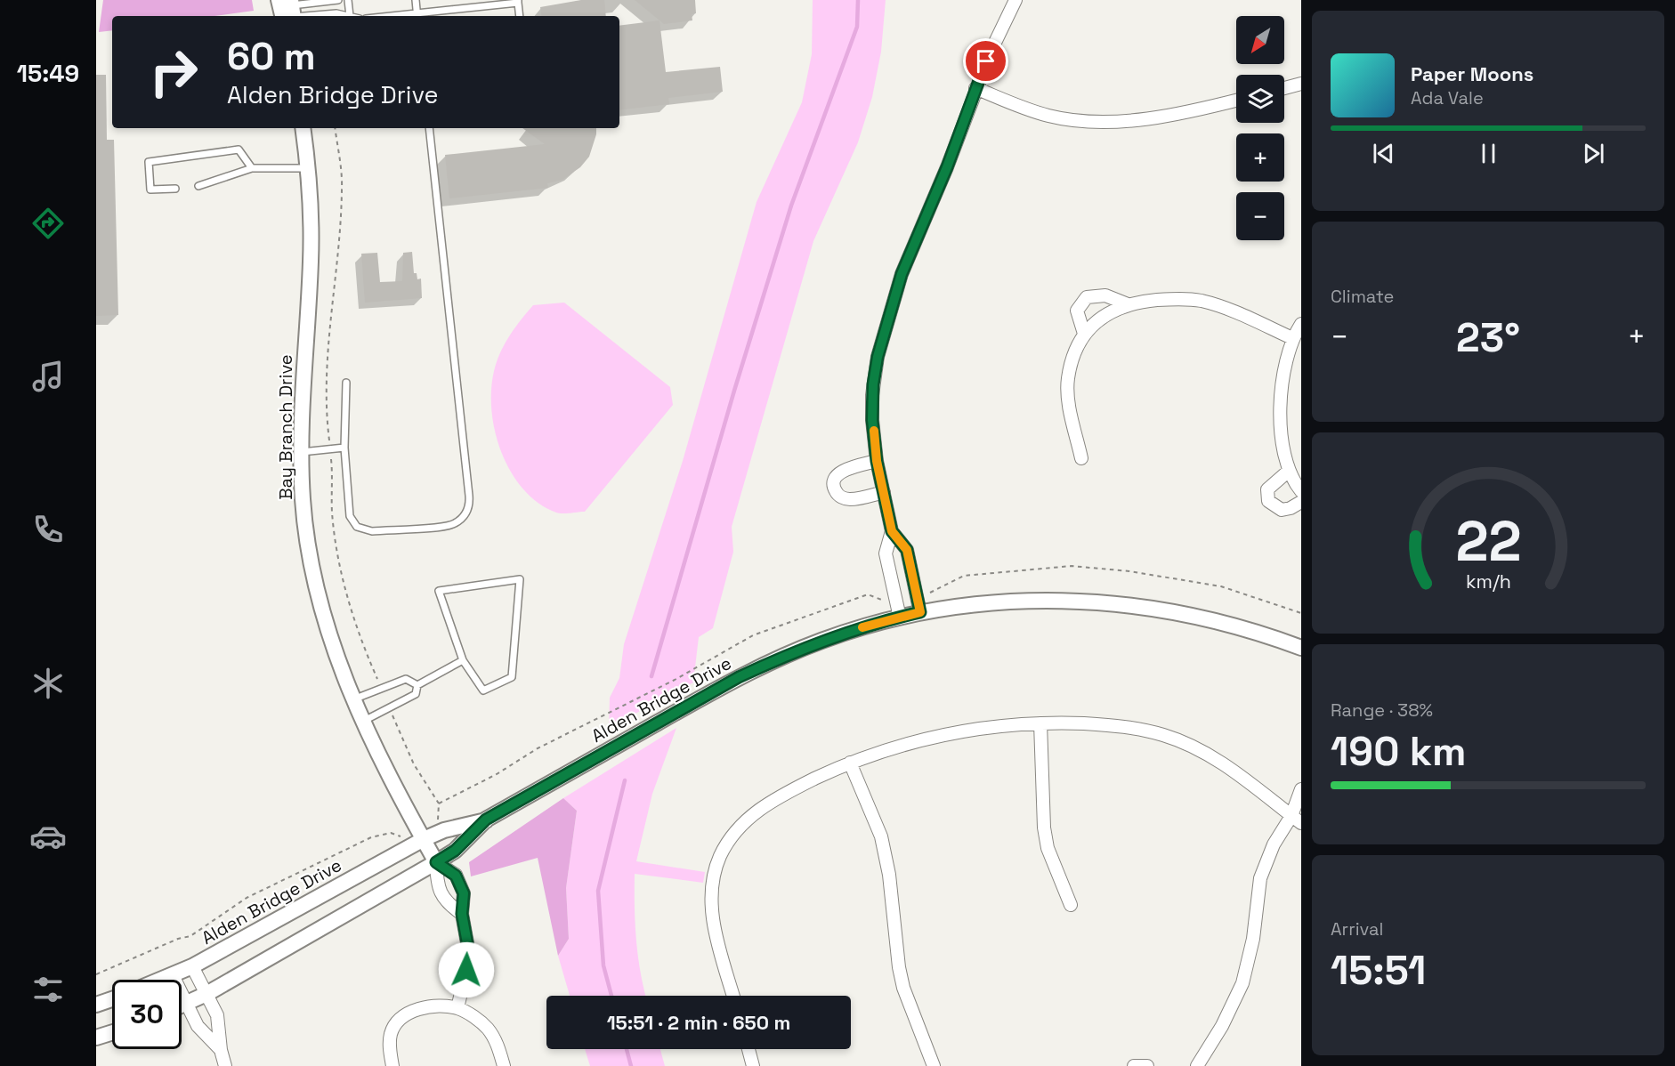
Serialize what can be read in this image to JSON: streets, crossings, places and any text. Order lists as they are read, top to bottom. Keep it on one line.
{"streets":{"street":["Bay Branch Drive","Alden Bridge Drive"]},"crossings":[["Bay Branch Drive","Alden Bridge Drive"]],"north":"bottom left","page":{"tabs":"15:49","map_buttons":["+","−"],"turn":["60 m","Alden Bridge Drive"],"song":["Paper Moons","Ada Vale"],"tile":["Climate",["Range · 38%","190 km"],["Arrival","15:51"]],"heat":["−","23°","+"],"limit":"30","trip":"15:51 · 2 min · 650 m","gauge":["22","km/h"]}}
